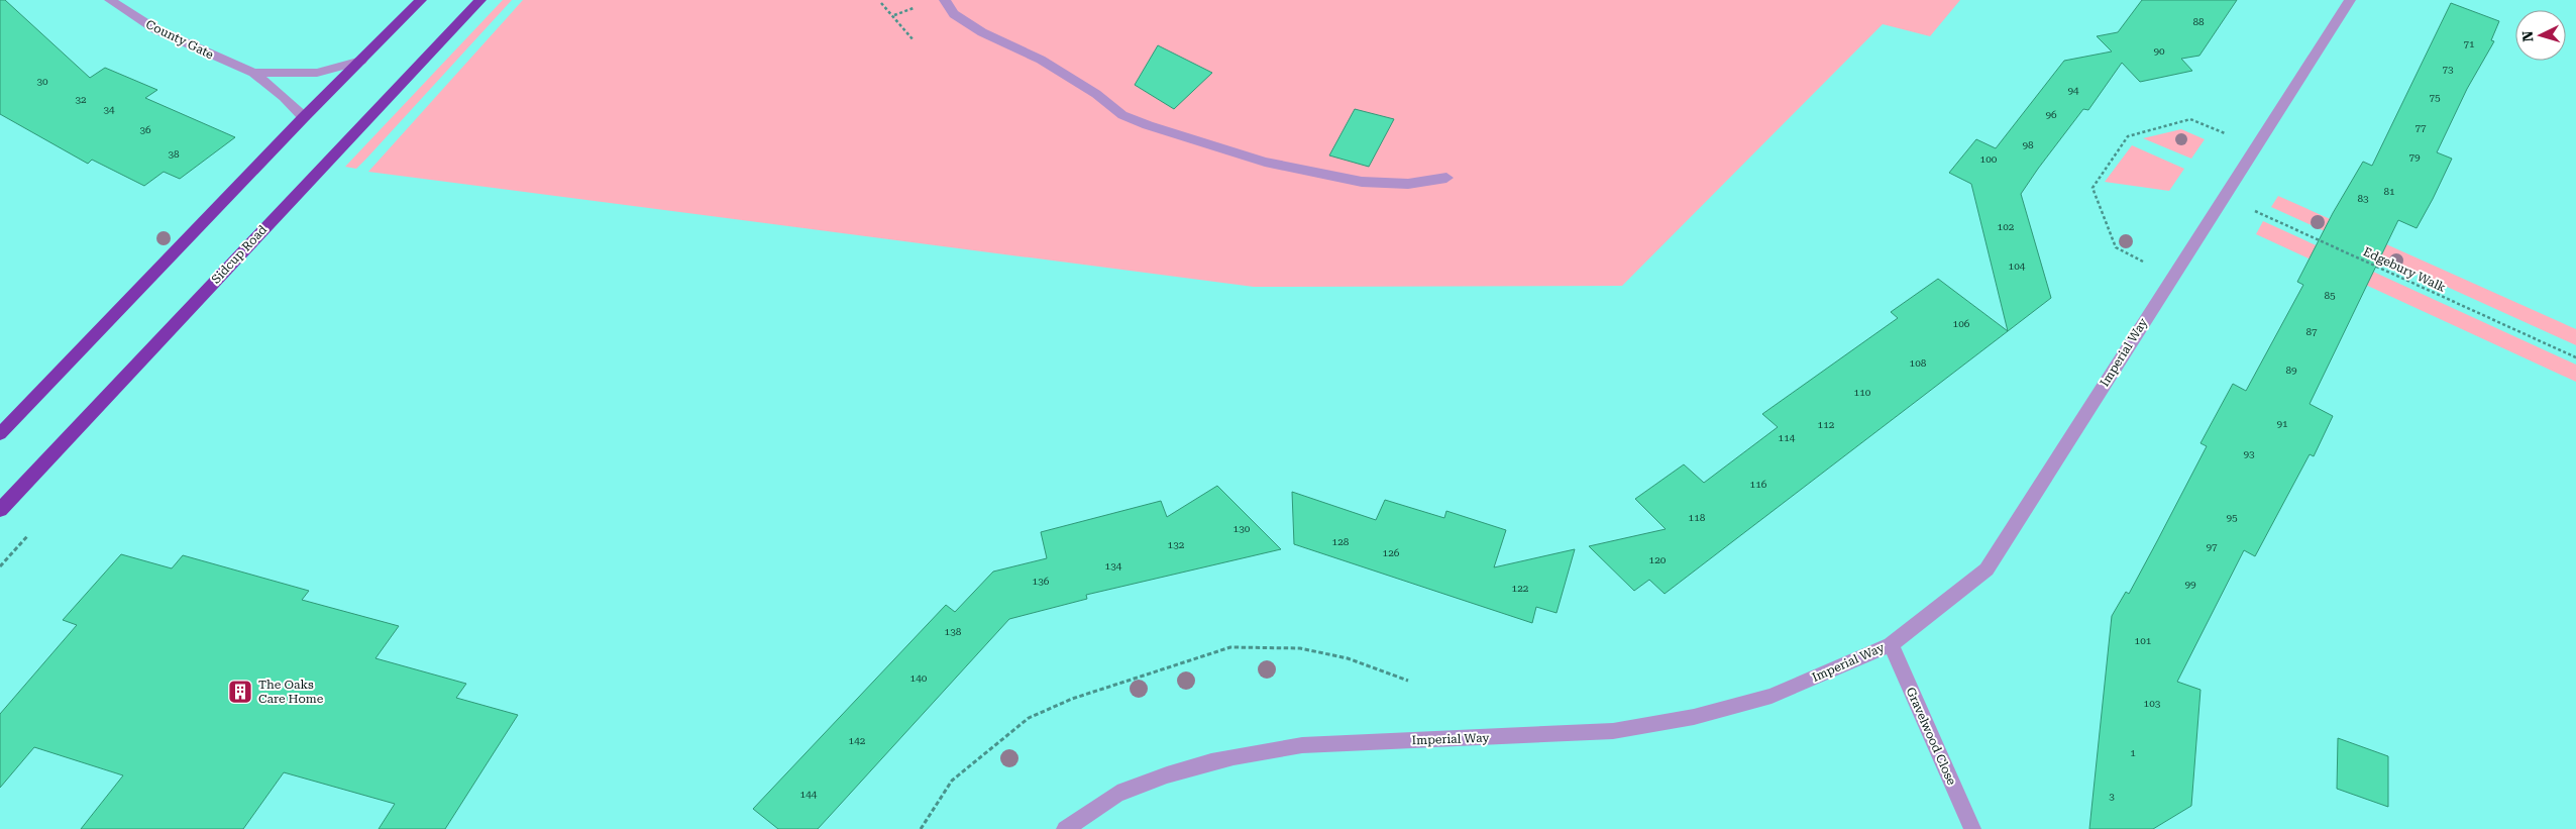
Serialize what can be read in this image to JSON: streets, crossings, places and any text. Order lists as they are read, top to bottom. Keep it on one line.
{"streets":{"highway":["Sidcup Road"],"street":["County Gate","Imperial Way","Gravelwood Close"],"path":["Edgebury Walk"]},"crossings":[["Edgebury Walk","Imperial Way"],["Imperial Way","Gravelwood Close"]],"places":{"building":["The Oaks Care Home"]},"house_numbers":["88","71","90","73","30","94","75","32","34","96","77","36","98","38","79","100","81","83","102","104","85","106","87","108","89","110","91","112","114","93","116","118","95","130","128","132","97","126","120","134","136","99","122","138","101","140","103","142","1","144","3"],"north":"left"}
